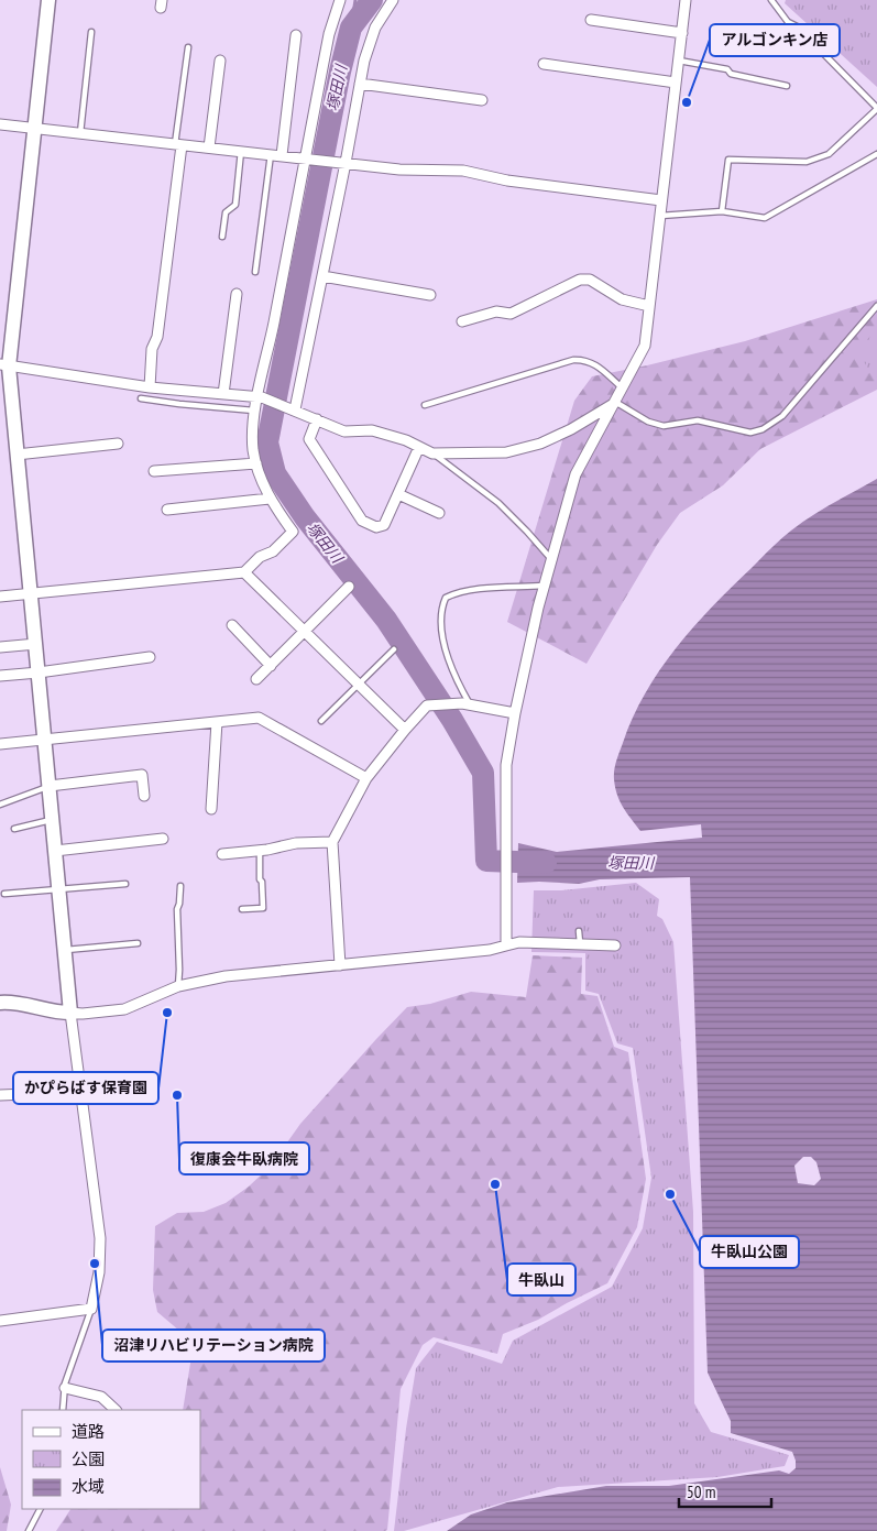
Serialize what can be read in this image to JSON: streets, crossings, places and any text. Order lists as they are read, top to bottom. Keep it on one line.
{"water":["塚田川"],"places":["アルゴンキン店","かぴらばす保育園","復康会牛臥病院","牛臥山","牛臥山公園","沼津リハビリテーション病院"],"legend":["道路","公園","水域"],"scale_bar":"50 m"}
